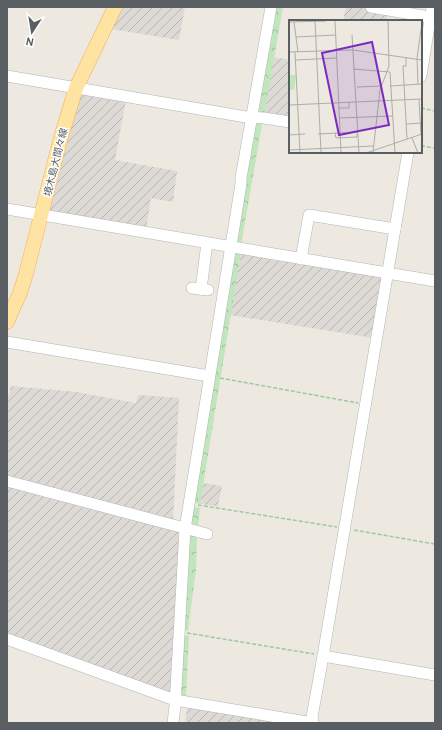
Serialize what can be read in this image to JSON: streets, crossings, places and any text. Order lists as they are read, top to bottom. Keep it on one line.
{"streets":{"main road":["境木島大間々線"]},"north":"bottom"}
